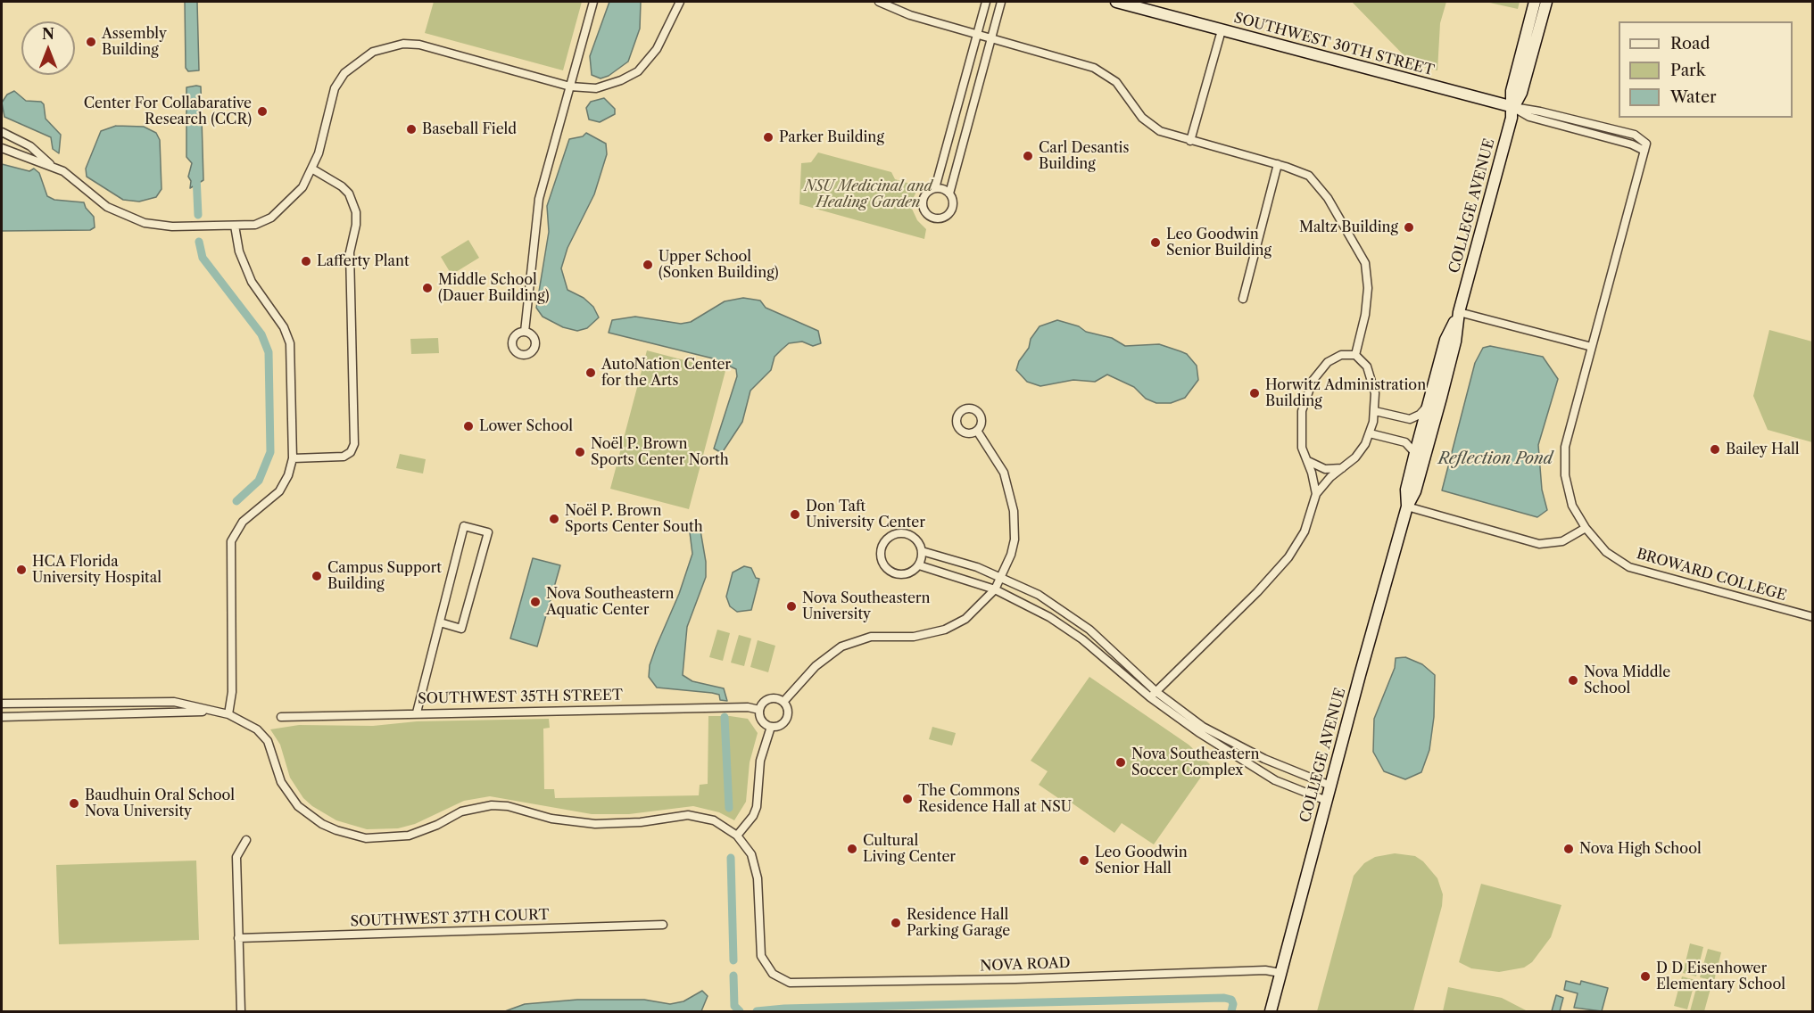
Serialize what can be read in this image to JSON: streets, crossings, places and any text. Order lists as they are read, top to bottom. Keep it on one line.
{"streets":{"street":["SOUTHWEST 30TH STREET","COLLEGE AVENUE","BROWARD COLLEGE","SOUTHWEST 35TH STREET","SOUTHWEST 37TH COURT","NOVA ROAD"]},"crossings":[["SOUTHWEST 30TH STREET","COLLEGE AVENUE"],["SOUTHWEST 30TH STREET","BROWARD COLLEGE"],["COLLEGE AVENUE","BROWARD COLLEGE"],["COLLEGE AVENUE","NOVA ROAD"]],"water":["Reflection Pond"],"parks":["NSU Medicinal and Healing Garden"],"places":["Assembly Building","Center For Collabarative Research (CCR)","Baseball Field","Parker Building","Carl Desantis Building","Maltz Building","Leo Goodwin Senior Building","Lafferty Plant","Upper School (Sonken Building)","Middle School (Dauer Building)","AutoNation Center for the Arts","Horwitz Administration Building","Lower School","Bailey Hall","Noël P. Brown Sports Center North","Don Taft University Center","Noël P. Brown Sports Center South","HCA Florida University Hospital","Campus Support Building","Nova Southeastern Aquatic Center","Nova Southeastern University","Nova Middle School","Nova Southeastern Soccer Complex","The Commons Residence Hall at NSU","Baudhuin Oral School Nova University","Cultural Living Center","Nova High School","Leo Goodwin Senior Hall","Residence Hall Parking Garage","D D Eisenhower Elementary School"],"legend":["Road","Park","Water"],"north":"top"}
